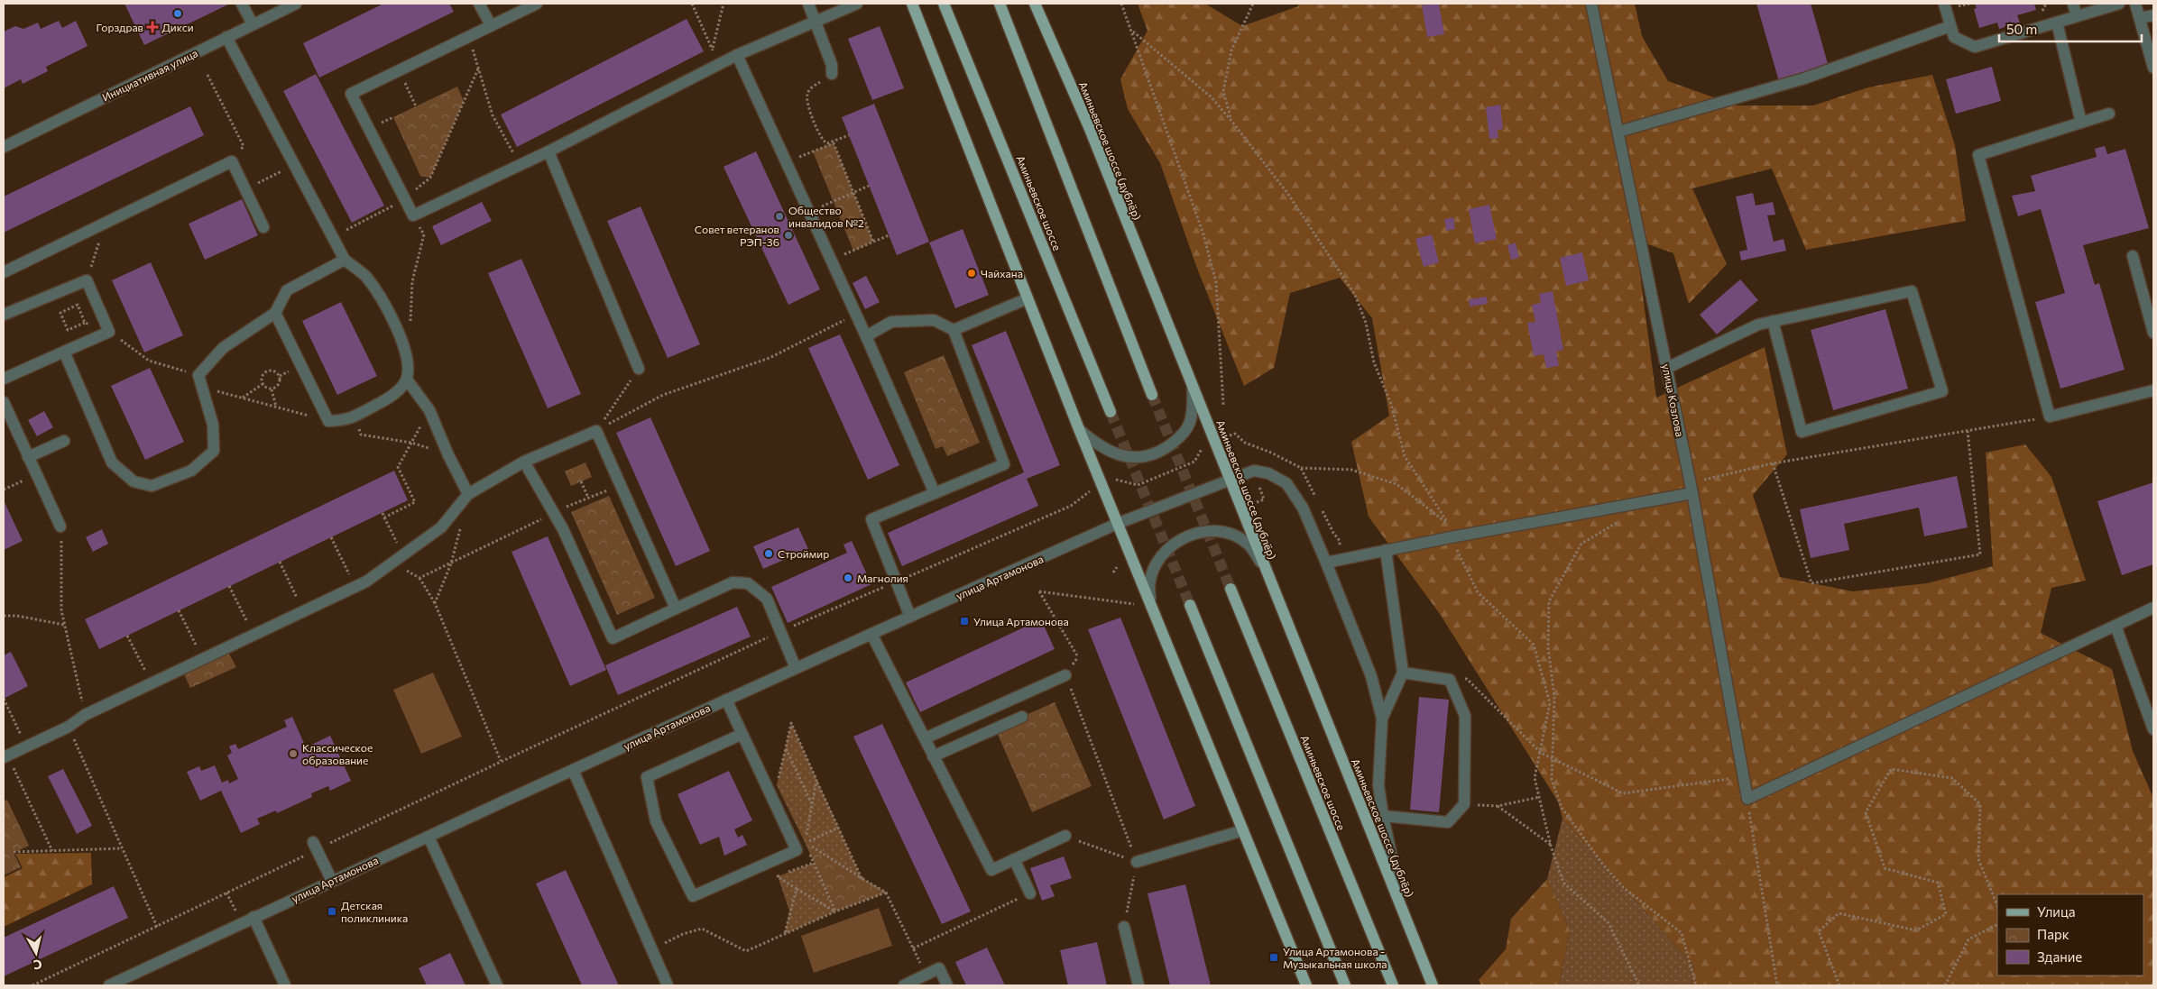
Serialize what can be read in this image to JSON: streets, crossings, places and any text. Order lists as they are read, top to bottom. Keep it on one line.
{"streets":{"main road":["Аминьевское шоссе (дублёр)","Аминьевское шоссе"],"street":["Инициативная улица","улица Козлова","улица Артамонова"]},"crossings":[["Аминьевское шоссе (дублёр)","улица Артамонова"]],"places":{"other":["Дикси","Общество инвалидов №2","Совет ветеранов РЭП-36","Чайхана","Строймир","Магнолия","Классическое образование"],"health":["Горздрав"],"transit":["Улица Артамонова","Детская поликлиника","Улица Артамонова - Музыкальная школа"]},"legend":["Улица","Парк","Здание"],"scale_bar":"50 m","north":"bottom"}
